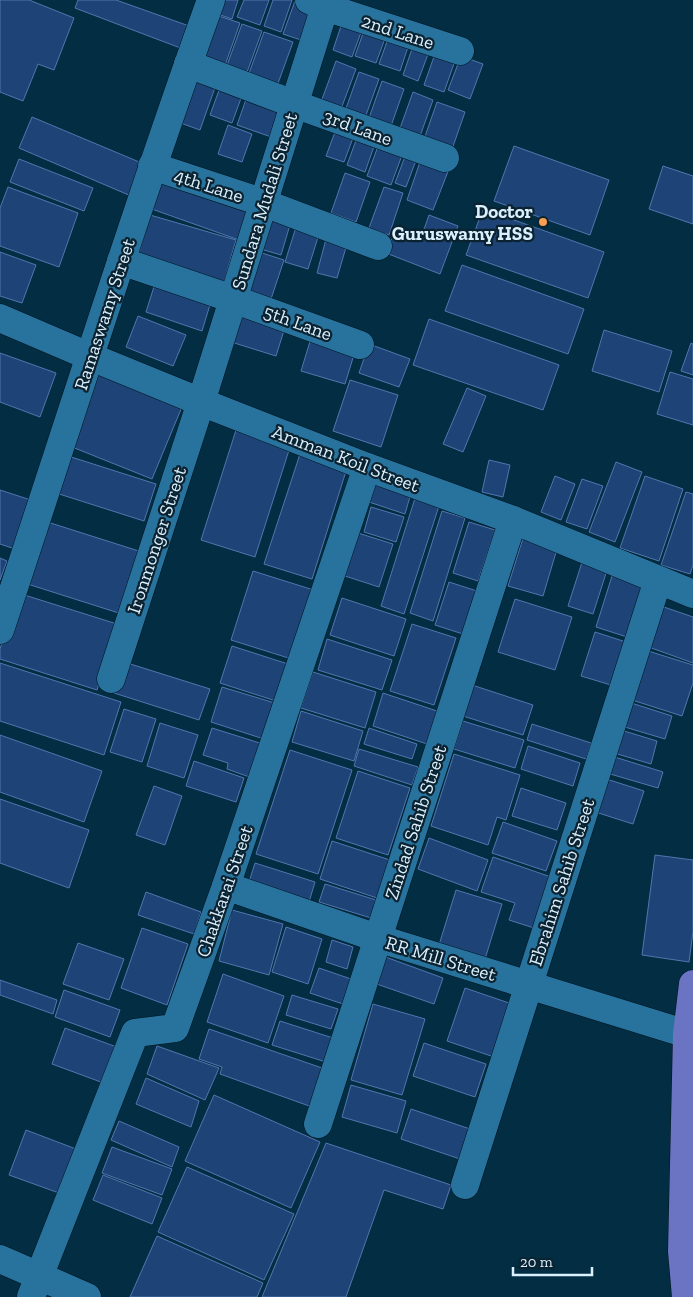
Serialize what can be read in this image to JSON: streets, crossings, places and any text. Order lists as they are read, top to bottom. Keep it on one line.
{"streets":{"street":["2nd Lane","3rd Lane","4th Lane","Sundara Mudali Street","Ramaswamy Street","5th Lane","Amman Koil Street","Ironmonger Street","Zindad Sahib Street","Ebrahim Sahib Street","Chakkarai Street","RR Mill Street"]},"crossings":[["2nd Lane","Sundara Mudali Street"],["3rd Lane","Sundara Mudali Street"],["3rd Lane","Ramaswamy Street"],["4th Lane","Sundara Mudali Street"],["4th Lane","Ramaswamy Street"],["Sundara Mudali Street","5th Lane"],["Sundara Mudali Street","Amman Koil Street"],["Sundara Mudali Street","Ironmonger Street"],["Ramaswamy Street","5th Lane"],["Ramaswamy Street","Amman Koil Street"],["Amman Koil Street","Ironmonger Street"],["Amman Koil Street","Zindad Sahib Street"],["Amman Koil Street","Ebrahim Sahib Street"],["Amman Koil Street","Chakkarai Street"],["Zindad Sahib Street","RR Mill Street"],["Ebrahim Sahib Street","RR Mill Street"],["Chakkarai Street","RR Mill Street"]],"places":["Doctor Guruswamy HSS"],"scale_bar":"20 m"}
